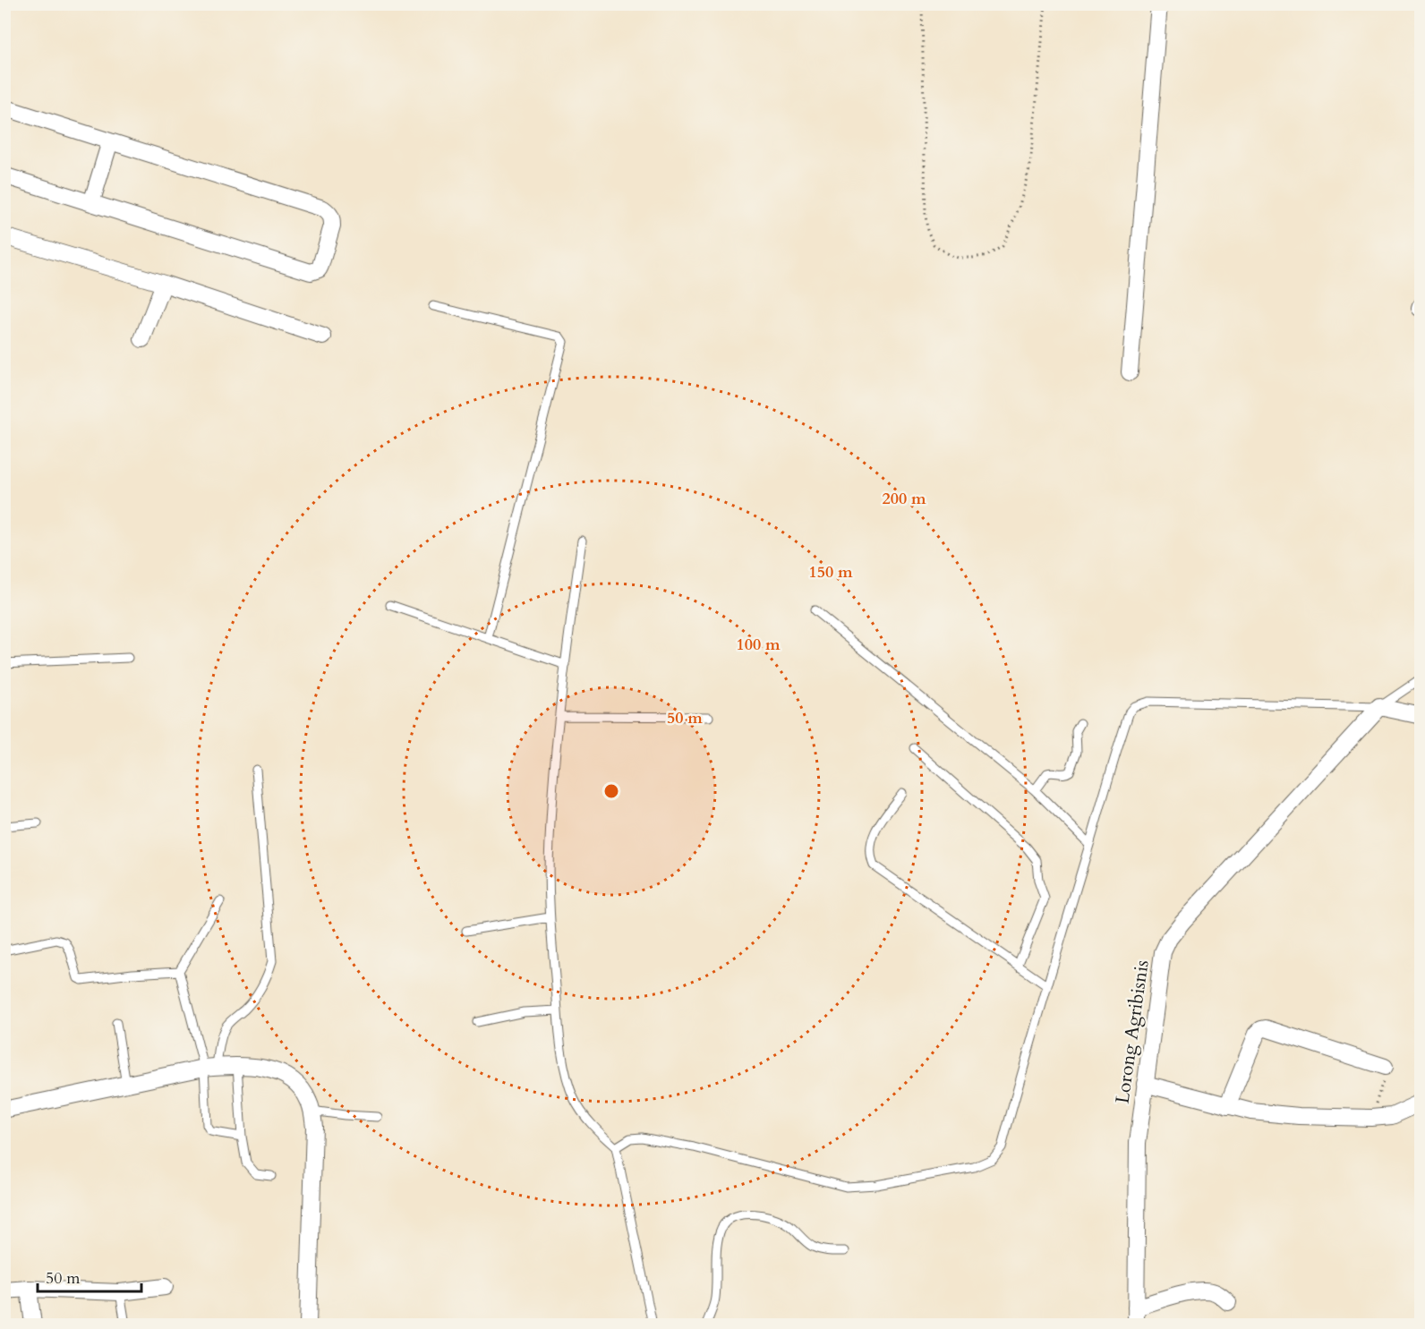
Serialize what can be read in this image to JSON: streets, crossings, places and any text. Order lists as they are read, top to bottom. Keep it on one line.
{"streets":{"street":["Lorong Agribisnis"]},"scale_bar":"50 m","rings":["200 m","150 m","100 m","50 m"]}
